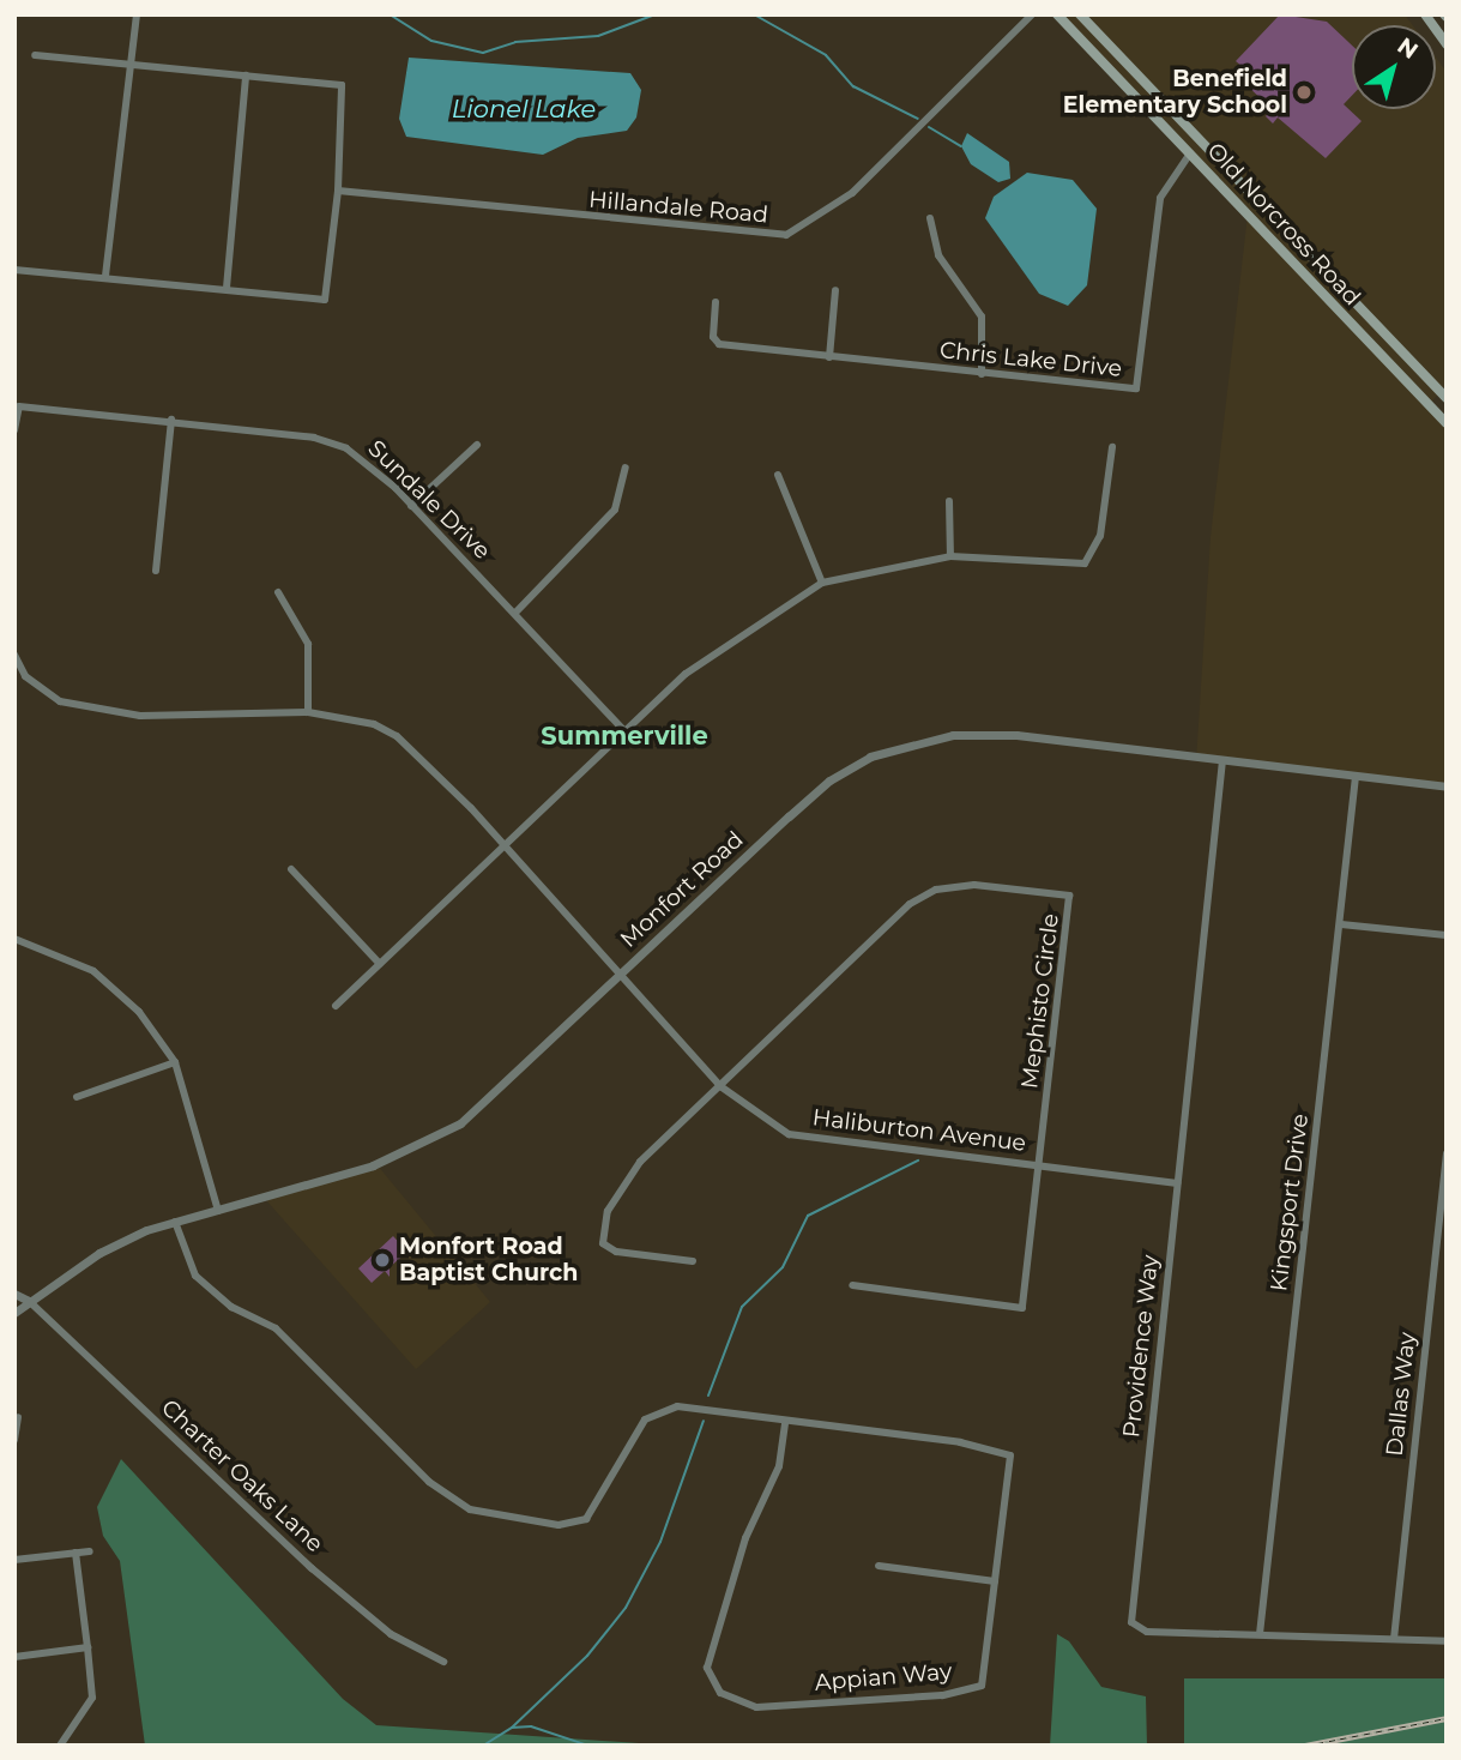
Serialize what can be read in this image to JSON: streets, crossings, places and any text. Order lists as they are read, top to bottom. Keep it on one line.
{"streets":{"main road":["Old Norcross Road"],"street":["Hillandale Road","Chris Lake Drive","Sundale Drive","Monfort Road","Mephisto Circle","Haliburton Avenue","Kingsport Drive","Providence Way","Dallas Way","Charter Oaks Lane","Appian Way"]},"crossings":[["Old Norcross Road","Chris Lake Drive"],["Monfort Road","Haliburton Avenue"],["Monfort Road","Kingsport Drive"],["Monfort Road","Providence Way"],["Monfort Road","Charter Oaks Lane"],["Monfort Road","Appian Way"],["Mephisto Circle","Haliburton Avenue"],["Haliburton Avenue","Providence Way"],["Kingsport Drive","Providence Way"],["Providence Way","Dallas Way"]],"districts":["Summerville"],"water":["Lionel Lake"],"places":["Benefield Elementary School","Monfort Road Baptist Church"],"north":"top right"}
